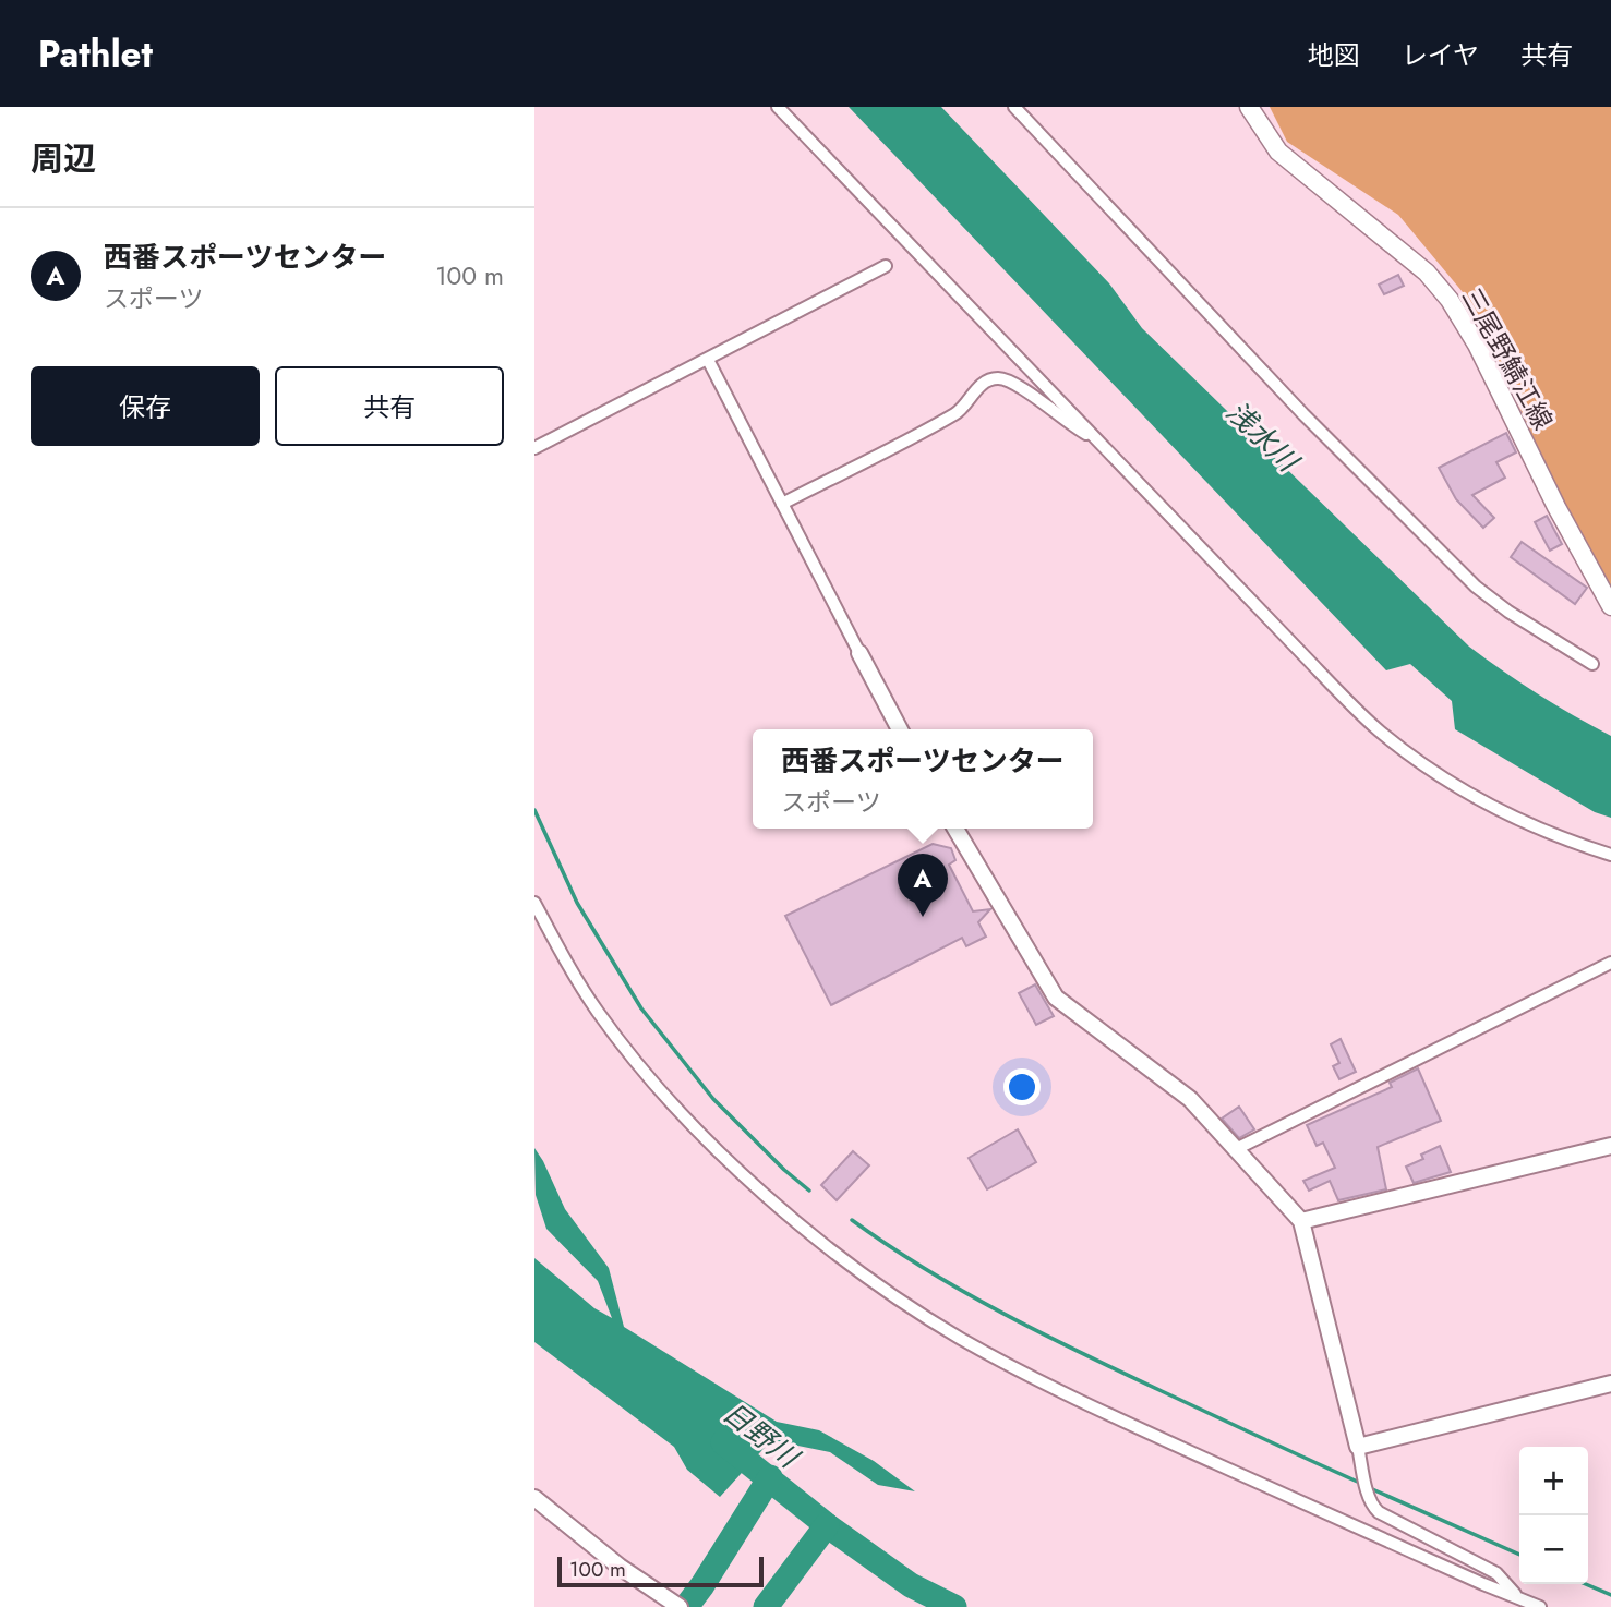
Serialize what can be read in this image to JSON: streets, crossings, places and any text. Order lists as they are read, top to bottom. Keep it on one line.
{"streets":{"main road":["三尾野鯖江線"]},"water":["浅水川","日野川"],"scale_bar":"100 m","page":{"header":"Pathlet","nav":["地図","レイヤ","共有"],"heading":"周辺","list":[{"mark":"A","name":"西番スポーツセンター","note":"スポーツ","value":"100 m"}],"buttons":["保存","共有"],"popup":["西番スポーツセンター","スポーツ"],"pins":"A","map_buttons":["+","−"],"scale":"100 m"}}
